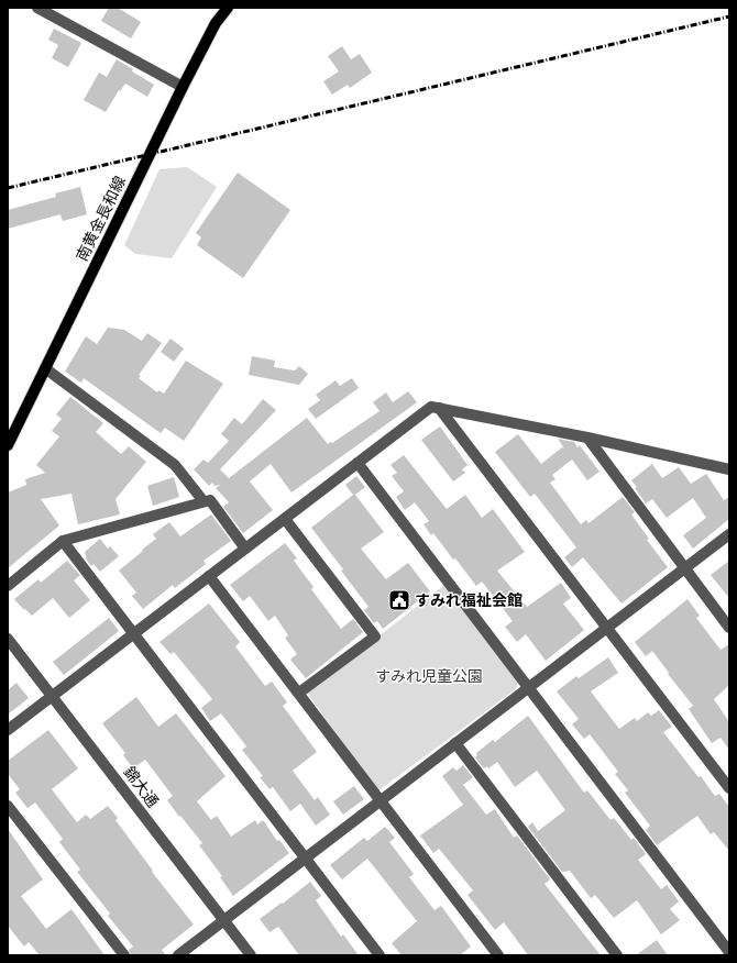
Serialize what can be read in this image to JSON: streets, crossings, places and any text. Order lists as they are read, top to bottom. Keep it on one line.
{"streets":{"main road":["南黄金長和線"],"street":["錦大通"]},"parks":["すみれ児童公園"],"places":{"public building":["すみれ福祉会館"]}}
